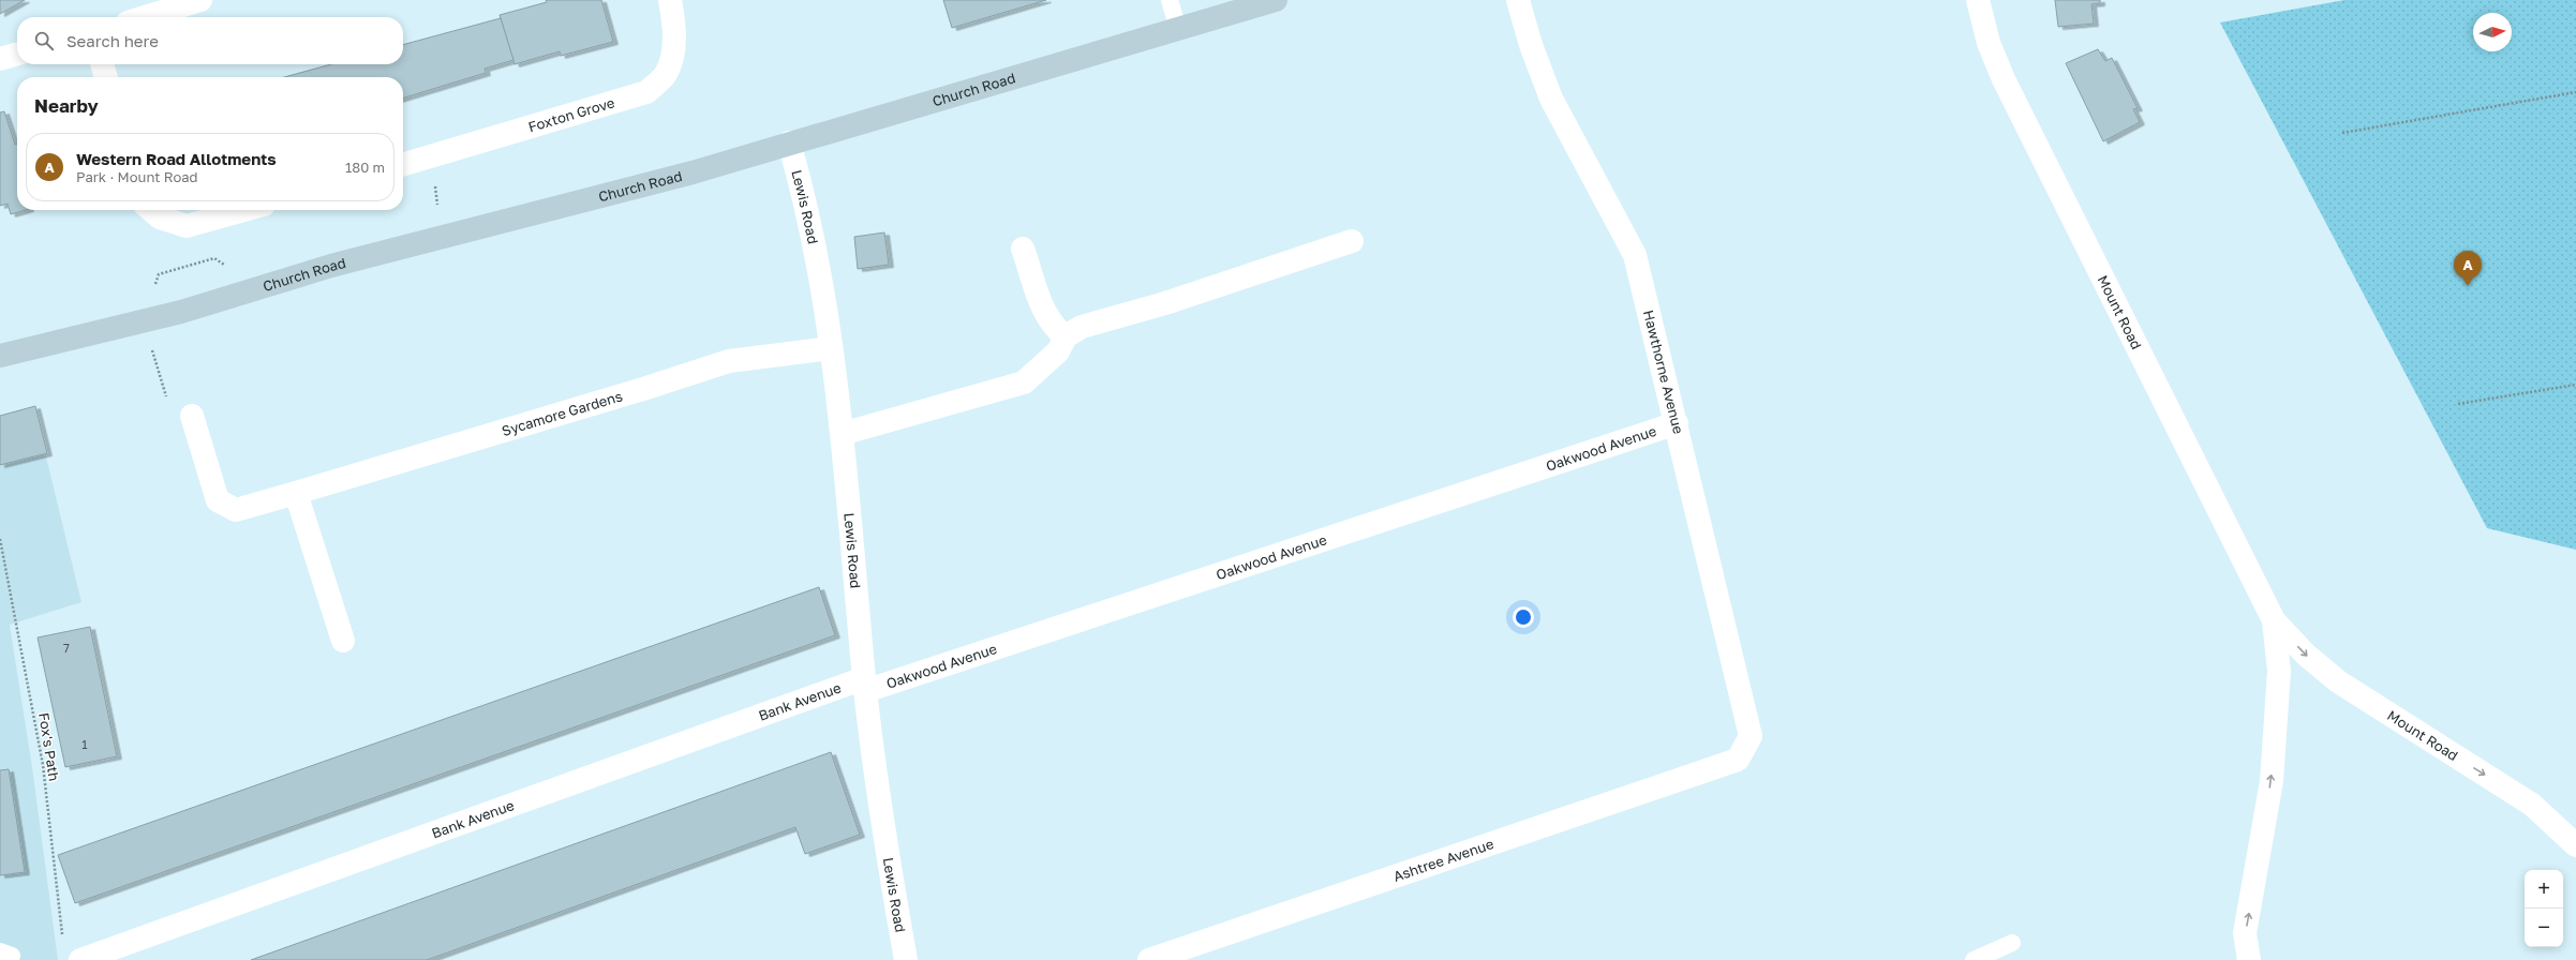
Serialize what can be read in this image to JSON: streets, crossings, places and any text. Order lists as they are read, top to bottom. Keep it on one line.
{"streets":{"street":["Church Road","Foxton Grove","Lewis Road","Mount Road","Hawthorne Avenue","Sycamore Gardens","Oakwood Avenue","Bank Avenue","Ashtree Avenue"],"path":["Fox's Path"]},"crossings":[["Church Road","Lewis Road"],["Lewis Road","Sycamore Gardens"],["Lewis Road","Oakwood Avenue"],["Lewis Road","Bank Avenue"],["Hawthorne Avenue","Oakwood Avenue"],["Hawthorne Avenue","Ashtree Avenue"],["Oakwood Avenue","Bank Avenue"]],"house_numbers":["7","1"],"north":"right","page":{"search":"Search here","heading":"Nearby","list":[{"mark":"A","name":"Western Road Allotments","note":"Park · Mount Road","value":"180 m"}],"pins":"A","map_buttons":["+","−"]}}
